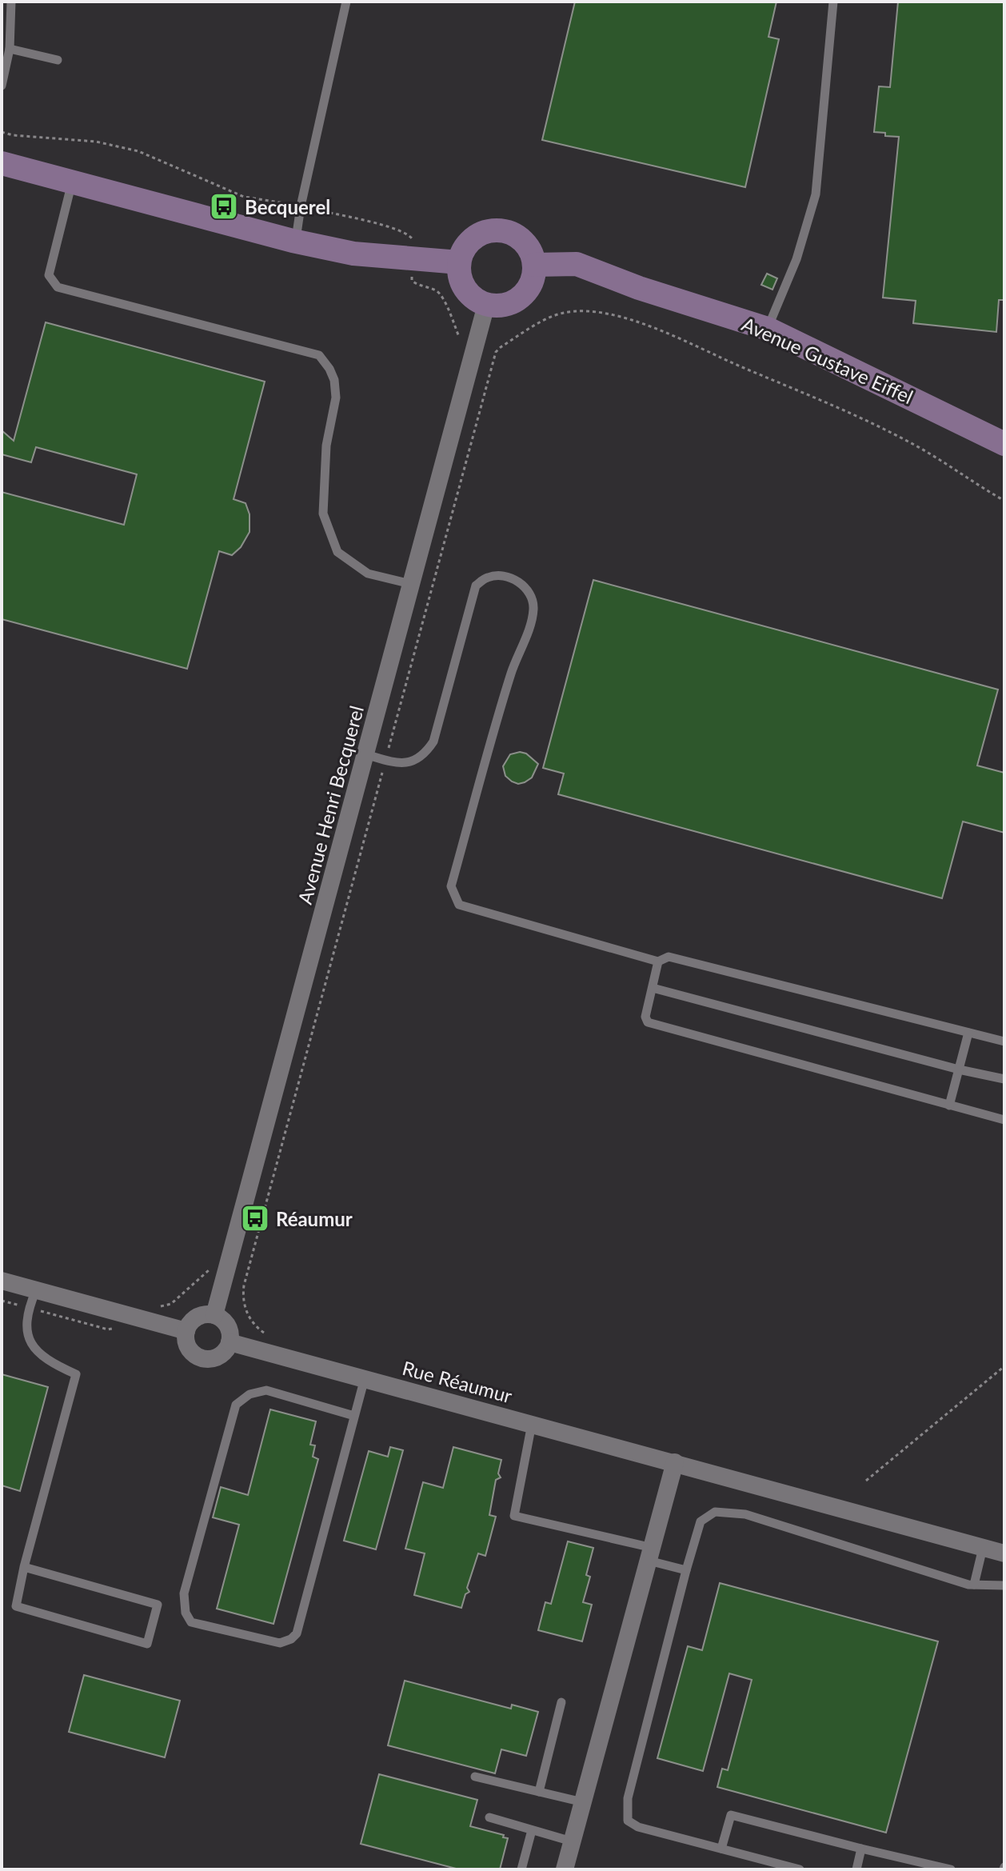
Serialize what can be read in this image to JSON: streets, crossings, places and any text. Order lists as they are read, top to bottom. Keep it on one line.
{"streets":{"street":["Avenue Gustave Eiffel","Avenue Henri Becquerel","Rue Réaumur"]},"crossings":[["Avenue Gustave Eiffel","Avenue Henri Becquerel"],["Avenue Henri Becquerel","Rue Réaumur"]],"places":{"bus stop":["Becquerel","Réaumur"]}}
